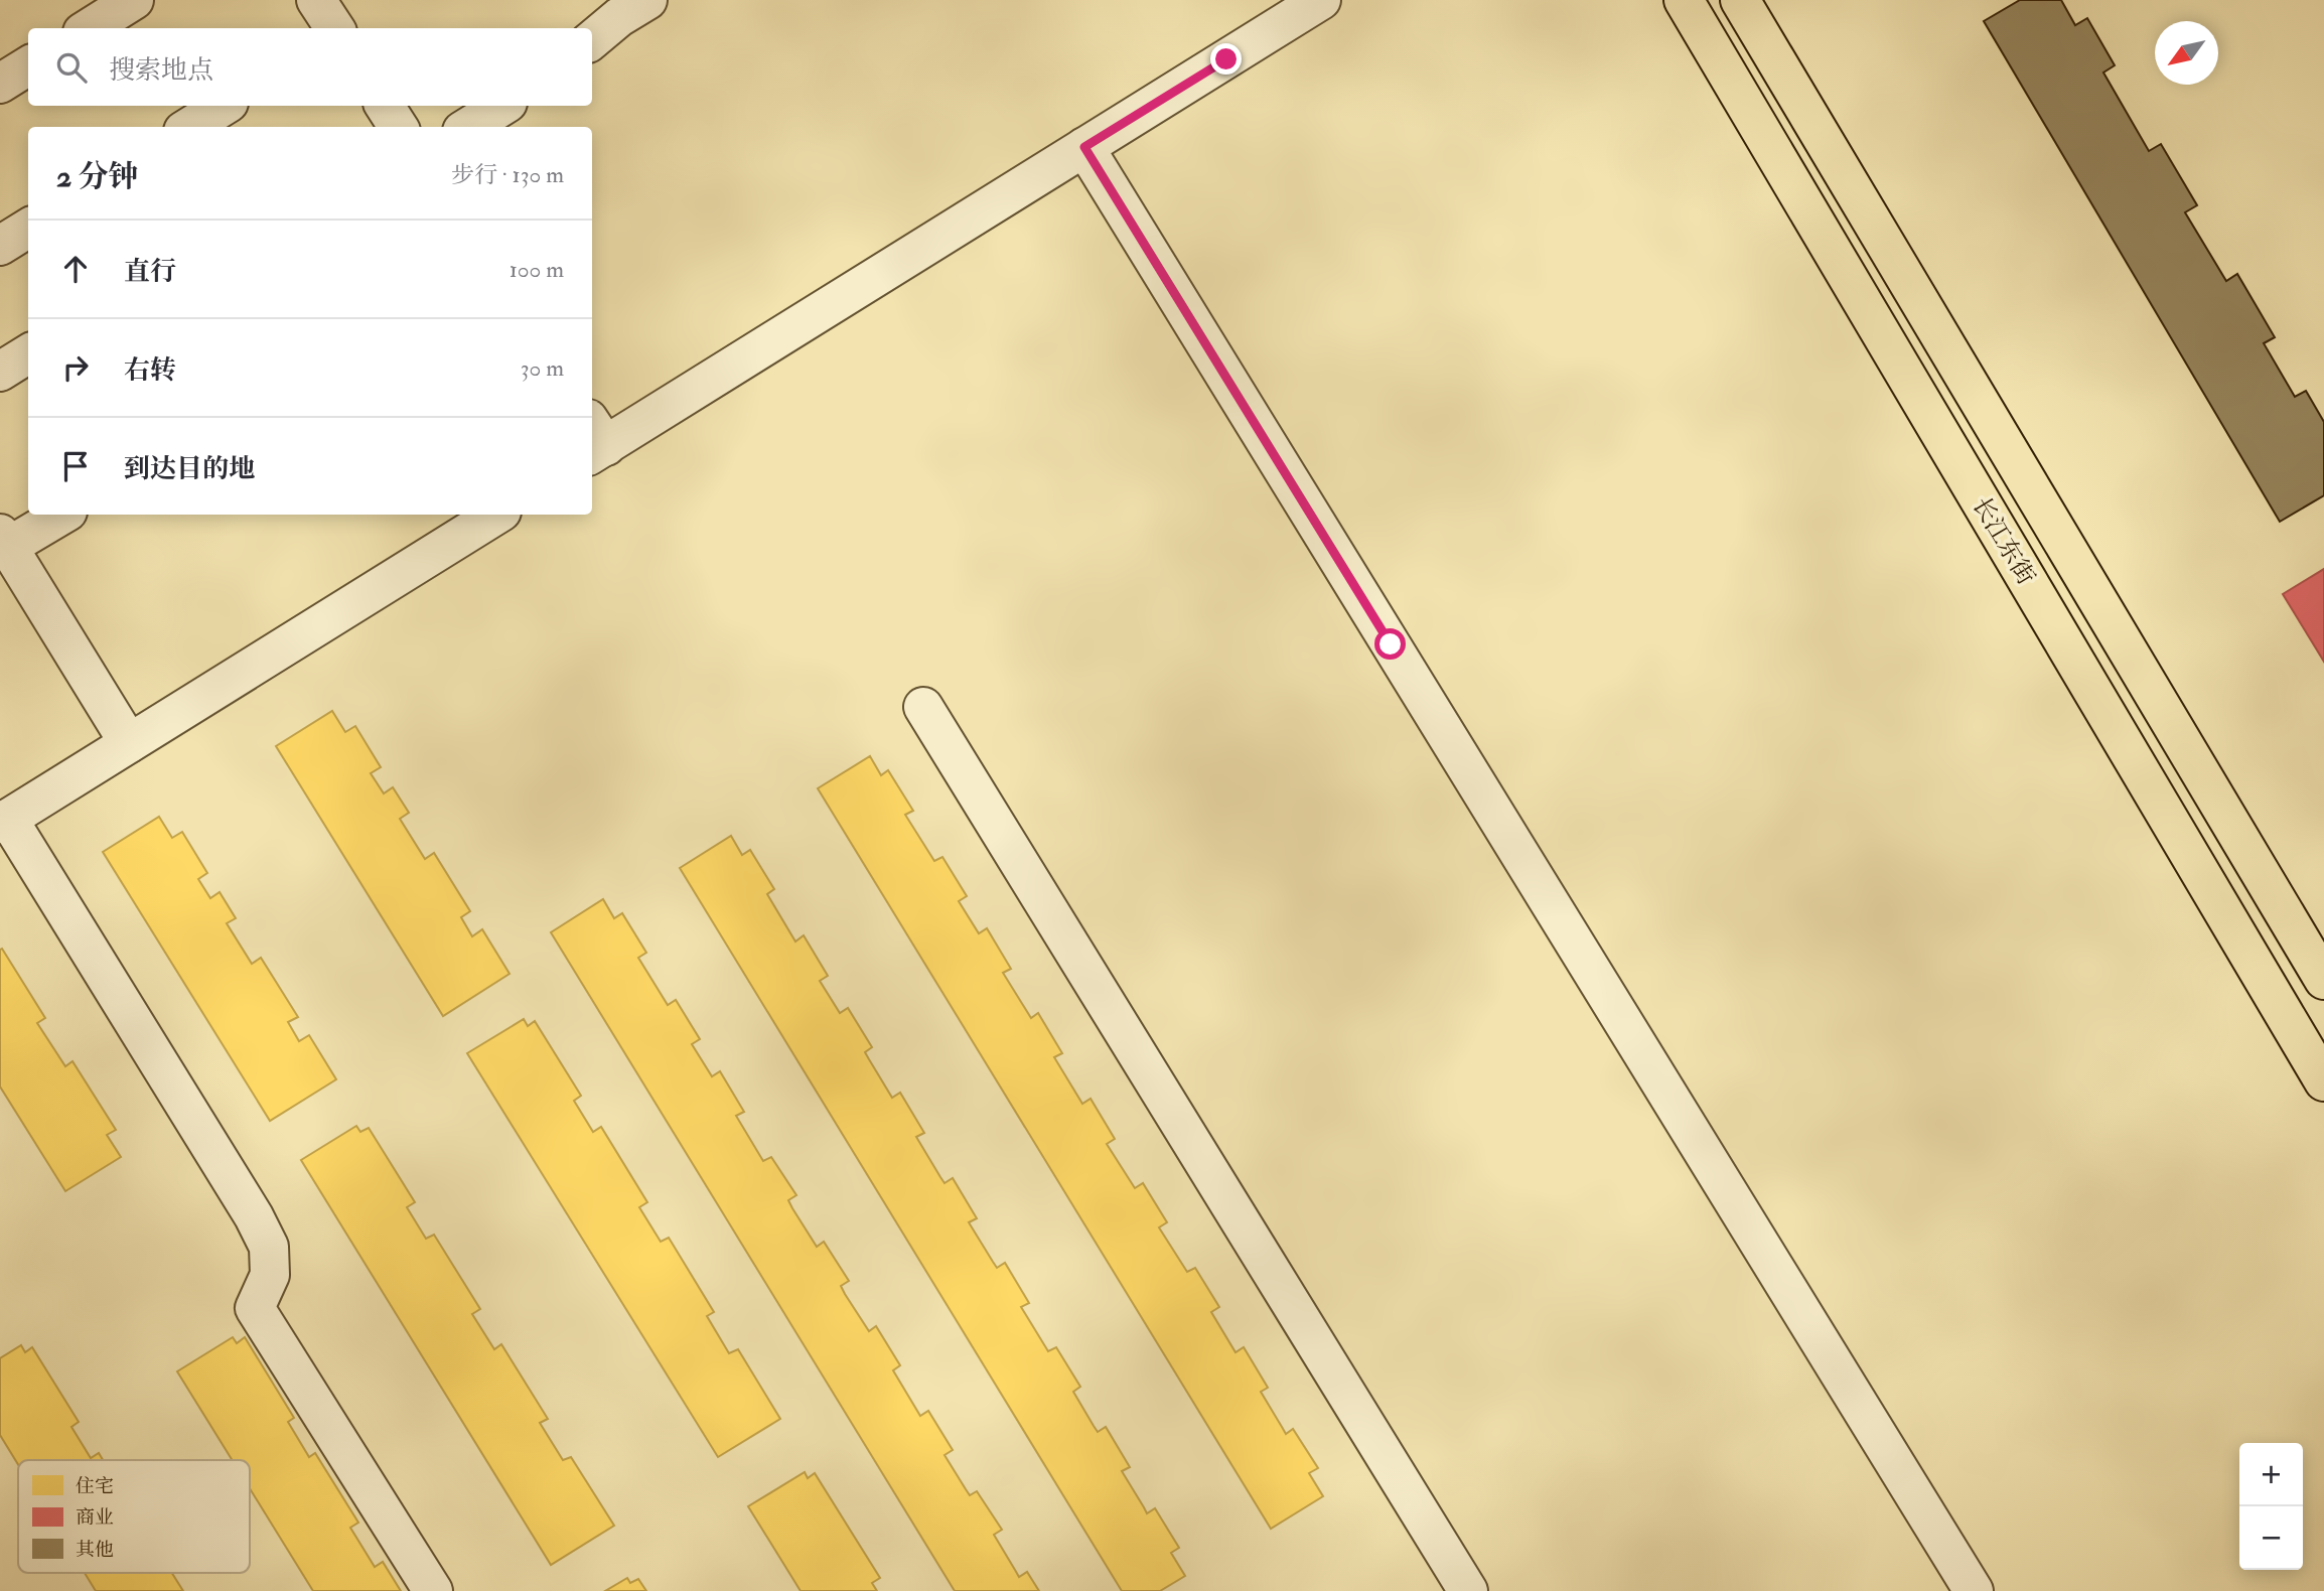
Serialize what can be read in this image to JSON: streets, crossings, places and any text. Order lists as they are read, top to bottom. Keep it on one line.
{"streets":{"main road":["长江东街"]},"legend":["住宅","商业","其他"],"north":"bottom left","page":{"search":"搜索地点","heading":["2 分钟","步行 · 130 m"],"list":[["直行","100 m"],["右转","30 m"],"到达目的地"],"map_buttons":["+","−"]}}
